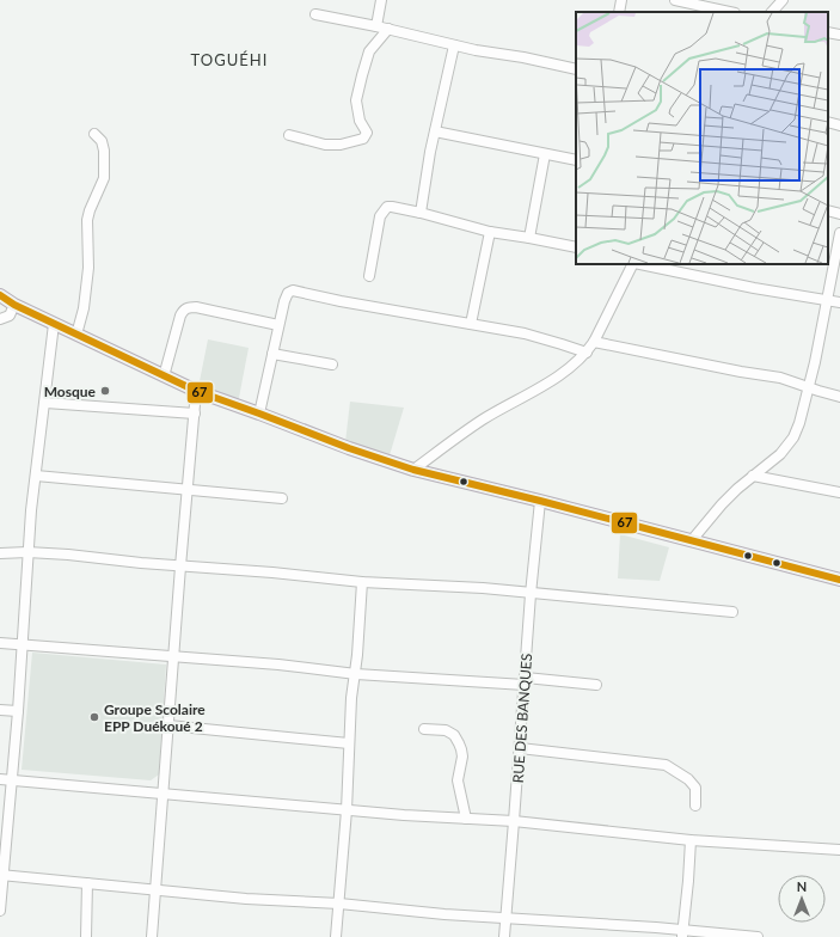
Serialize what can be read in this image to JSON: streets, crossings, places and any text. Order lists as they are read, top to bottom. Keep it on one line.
{"streets":{"street":["RUE DES BANQUES"]},"districts":["TOGUÉHI"],"places":["Mosque","Groupe Scolaire EPP Duékoué 2"],"lines":["transit line 67"],"north":"top"}
